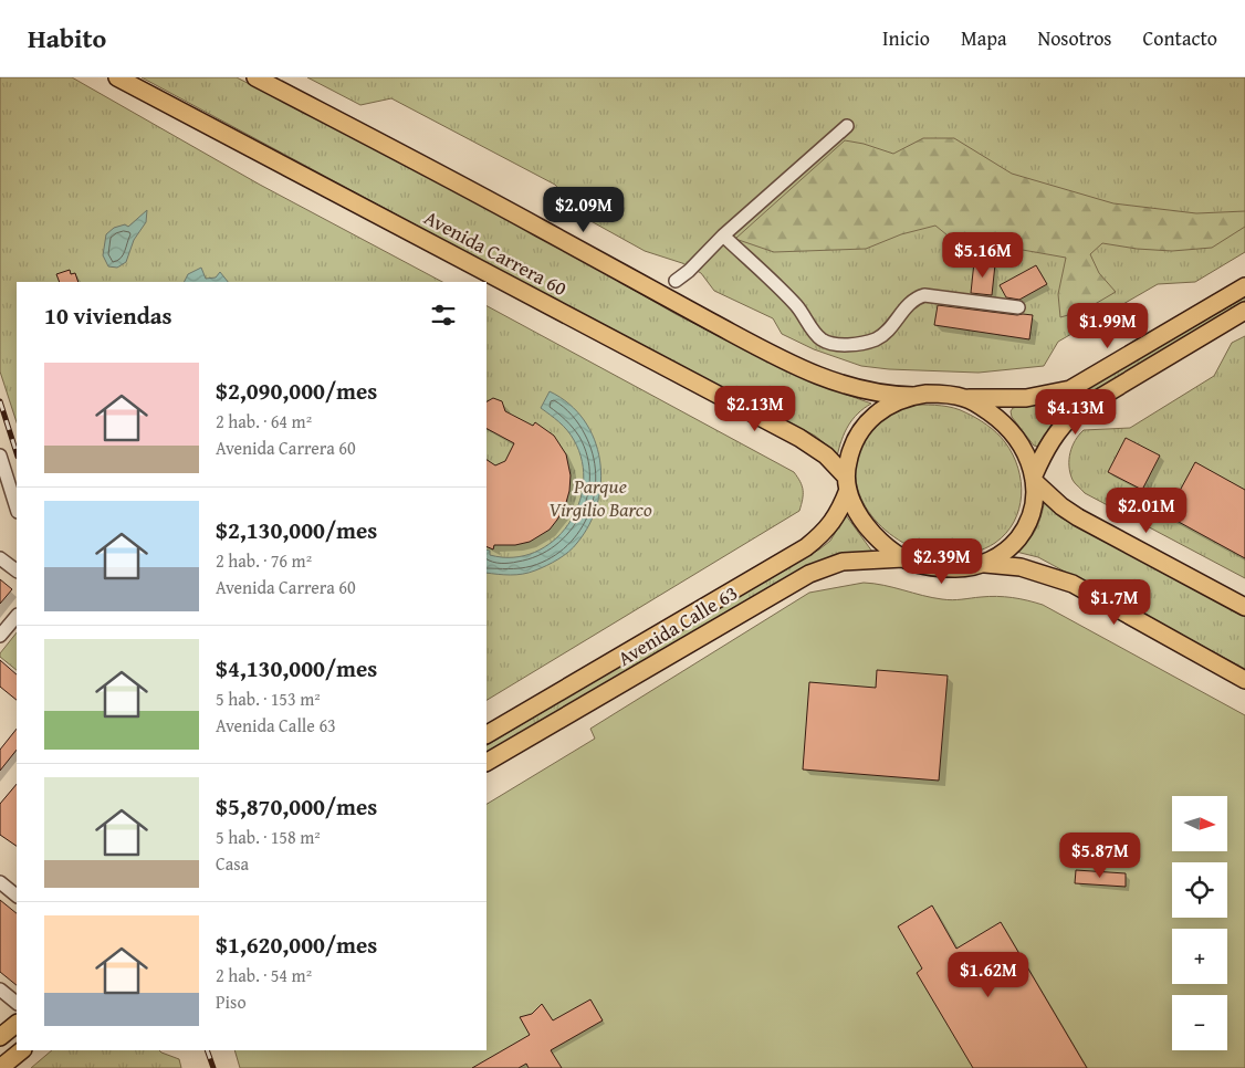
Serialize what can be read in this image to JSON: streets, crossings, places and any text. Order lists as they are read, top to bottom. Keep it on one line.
{"streets":{"main road":["Avenida Carrera 60","Avenida Calle 63"]},"crossings":[["Avenida Carrera 60","Avenida Calle 63"]],"parks":["Parque Virgilio Barco"],"north":"right","page":{"header":"Habito","nav":["Inicio","Mapa","Nosotros","Contacto"],"price":["$2.09M","$5.16M","$1.99M","$2.13M","$4.13M","$2.01M","$2.39M","$1.7M","$5.87M","$1.62M"],"heading":"10 viviendas","list":[{"name":"$2,090,000/mes","note":"2 hab. · 64 m² · Avenida Carrera 60"},{"name":"$2,130,000/mes","note":"2 hab. · 76 m² · Avenida Carrera 60"},{"name":"$4,130,000/mes","note":"5 hab. · 153 m² · Avenida Calle 63"},{"name":"$5,870,000/mes","note":"5 hab. · 158 m² · Casa"},{"name":"$1,620,000/mes","note":"2 hab. · 54 m² · Piso"}],"map_buttons":["+","−"]}}
